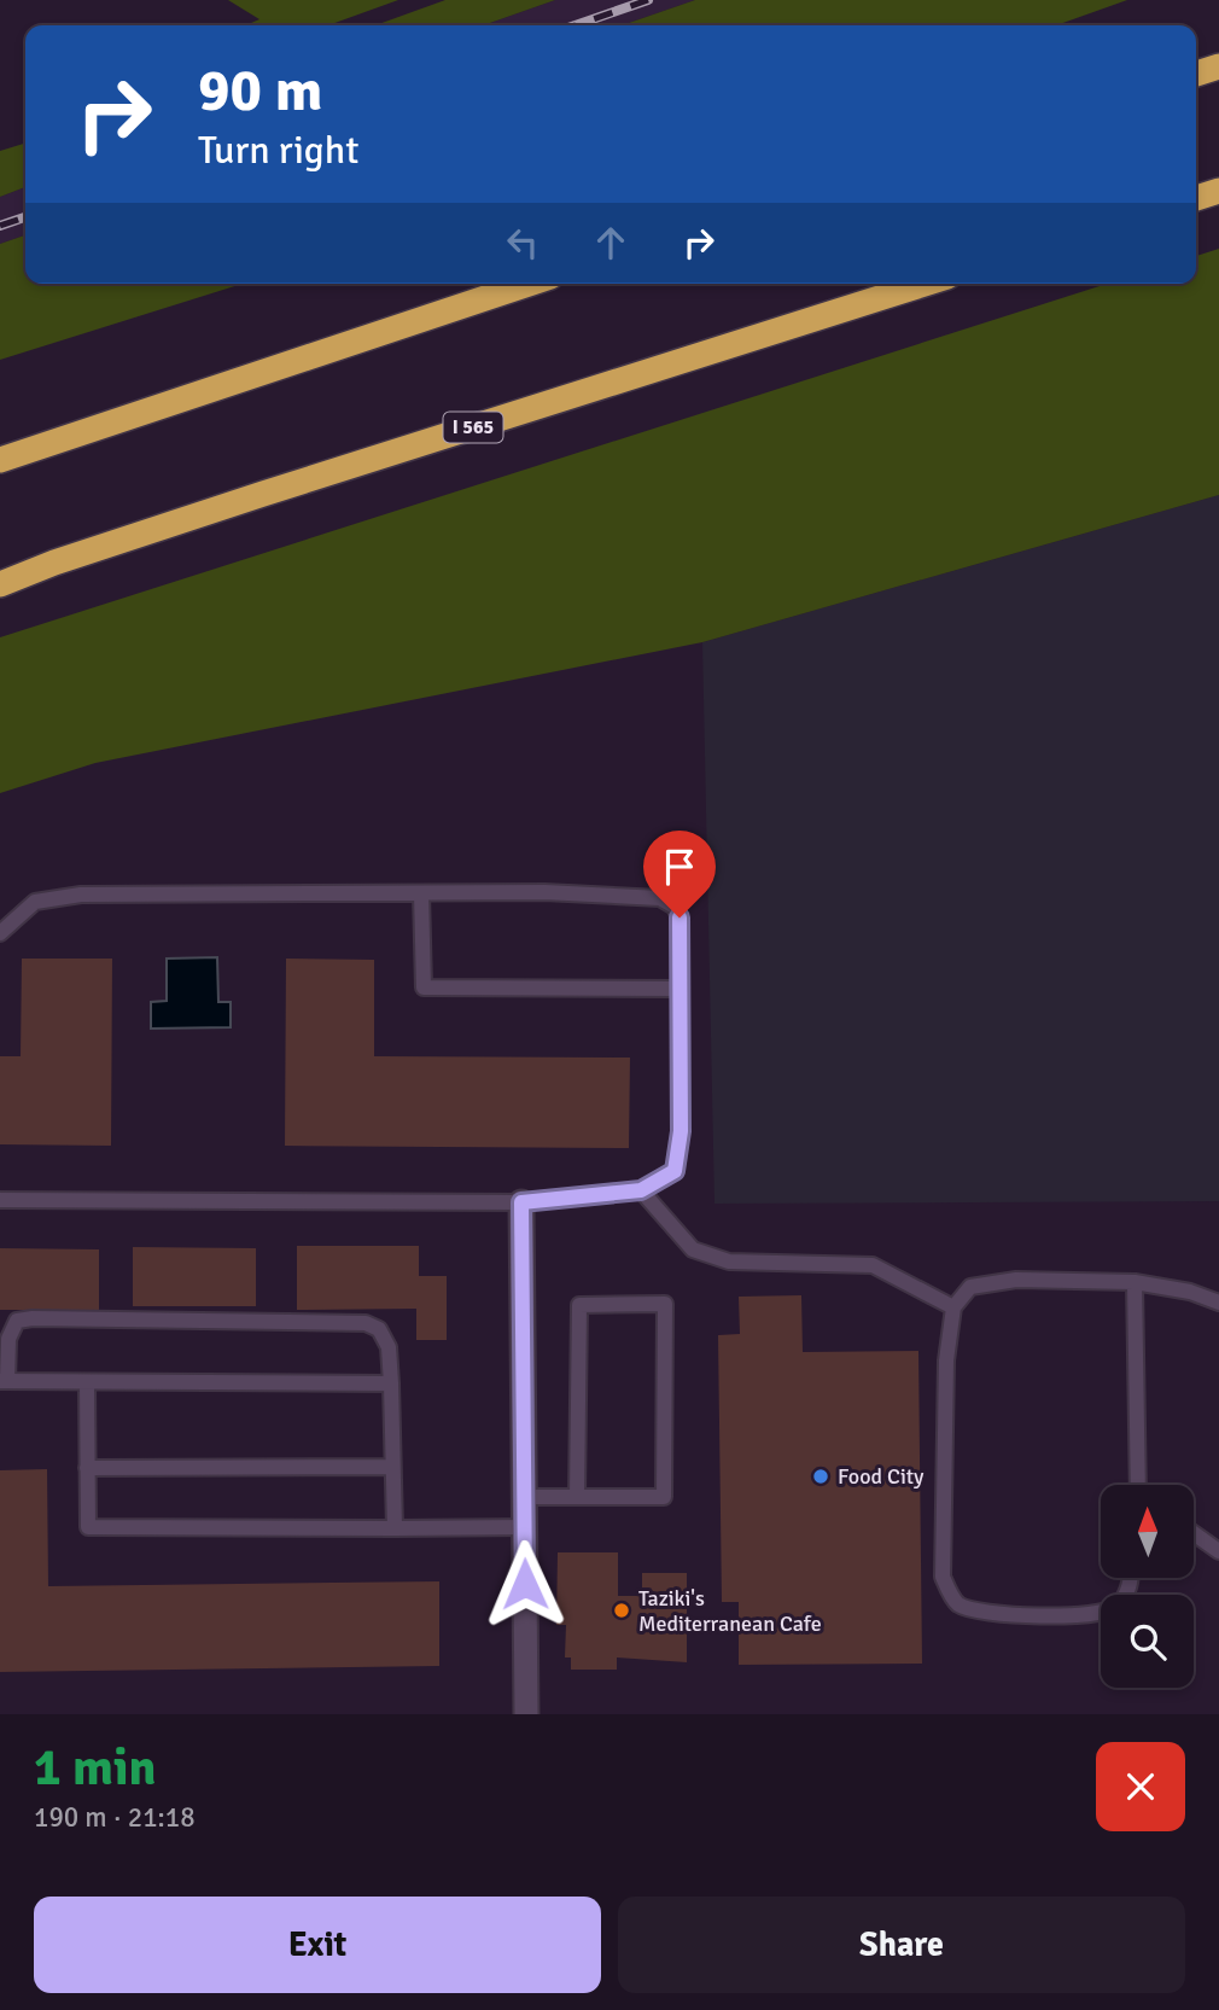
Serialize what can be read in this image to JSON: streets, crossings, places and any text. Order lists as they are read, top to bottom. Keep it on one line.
{"streets":{"highway":["I 565"]},"places":["Food City","Taziki's Mediterranean Cafe"],"north":"top","page":{"turn":["90 m","Turn right"],"heading":["1 min","190 m · 21:18"],"buttons":["Exit","Share"]}}
